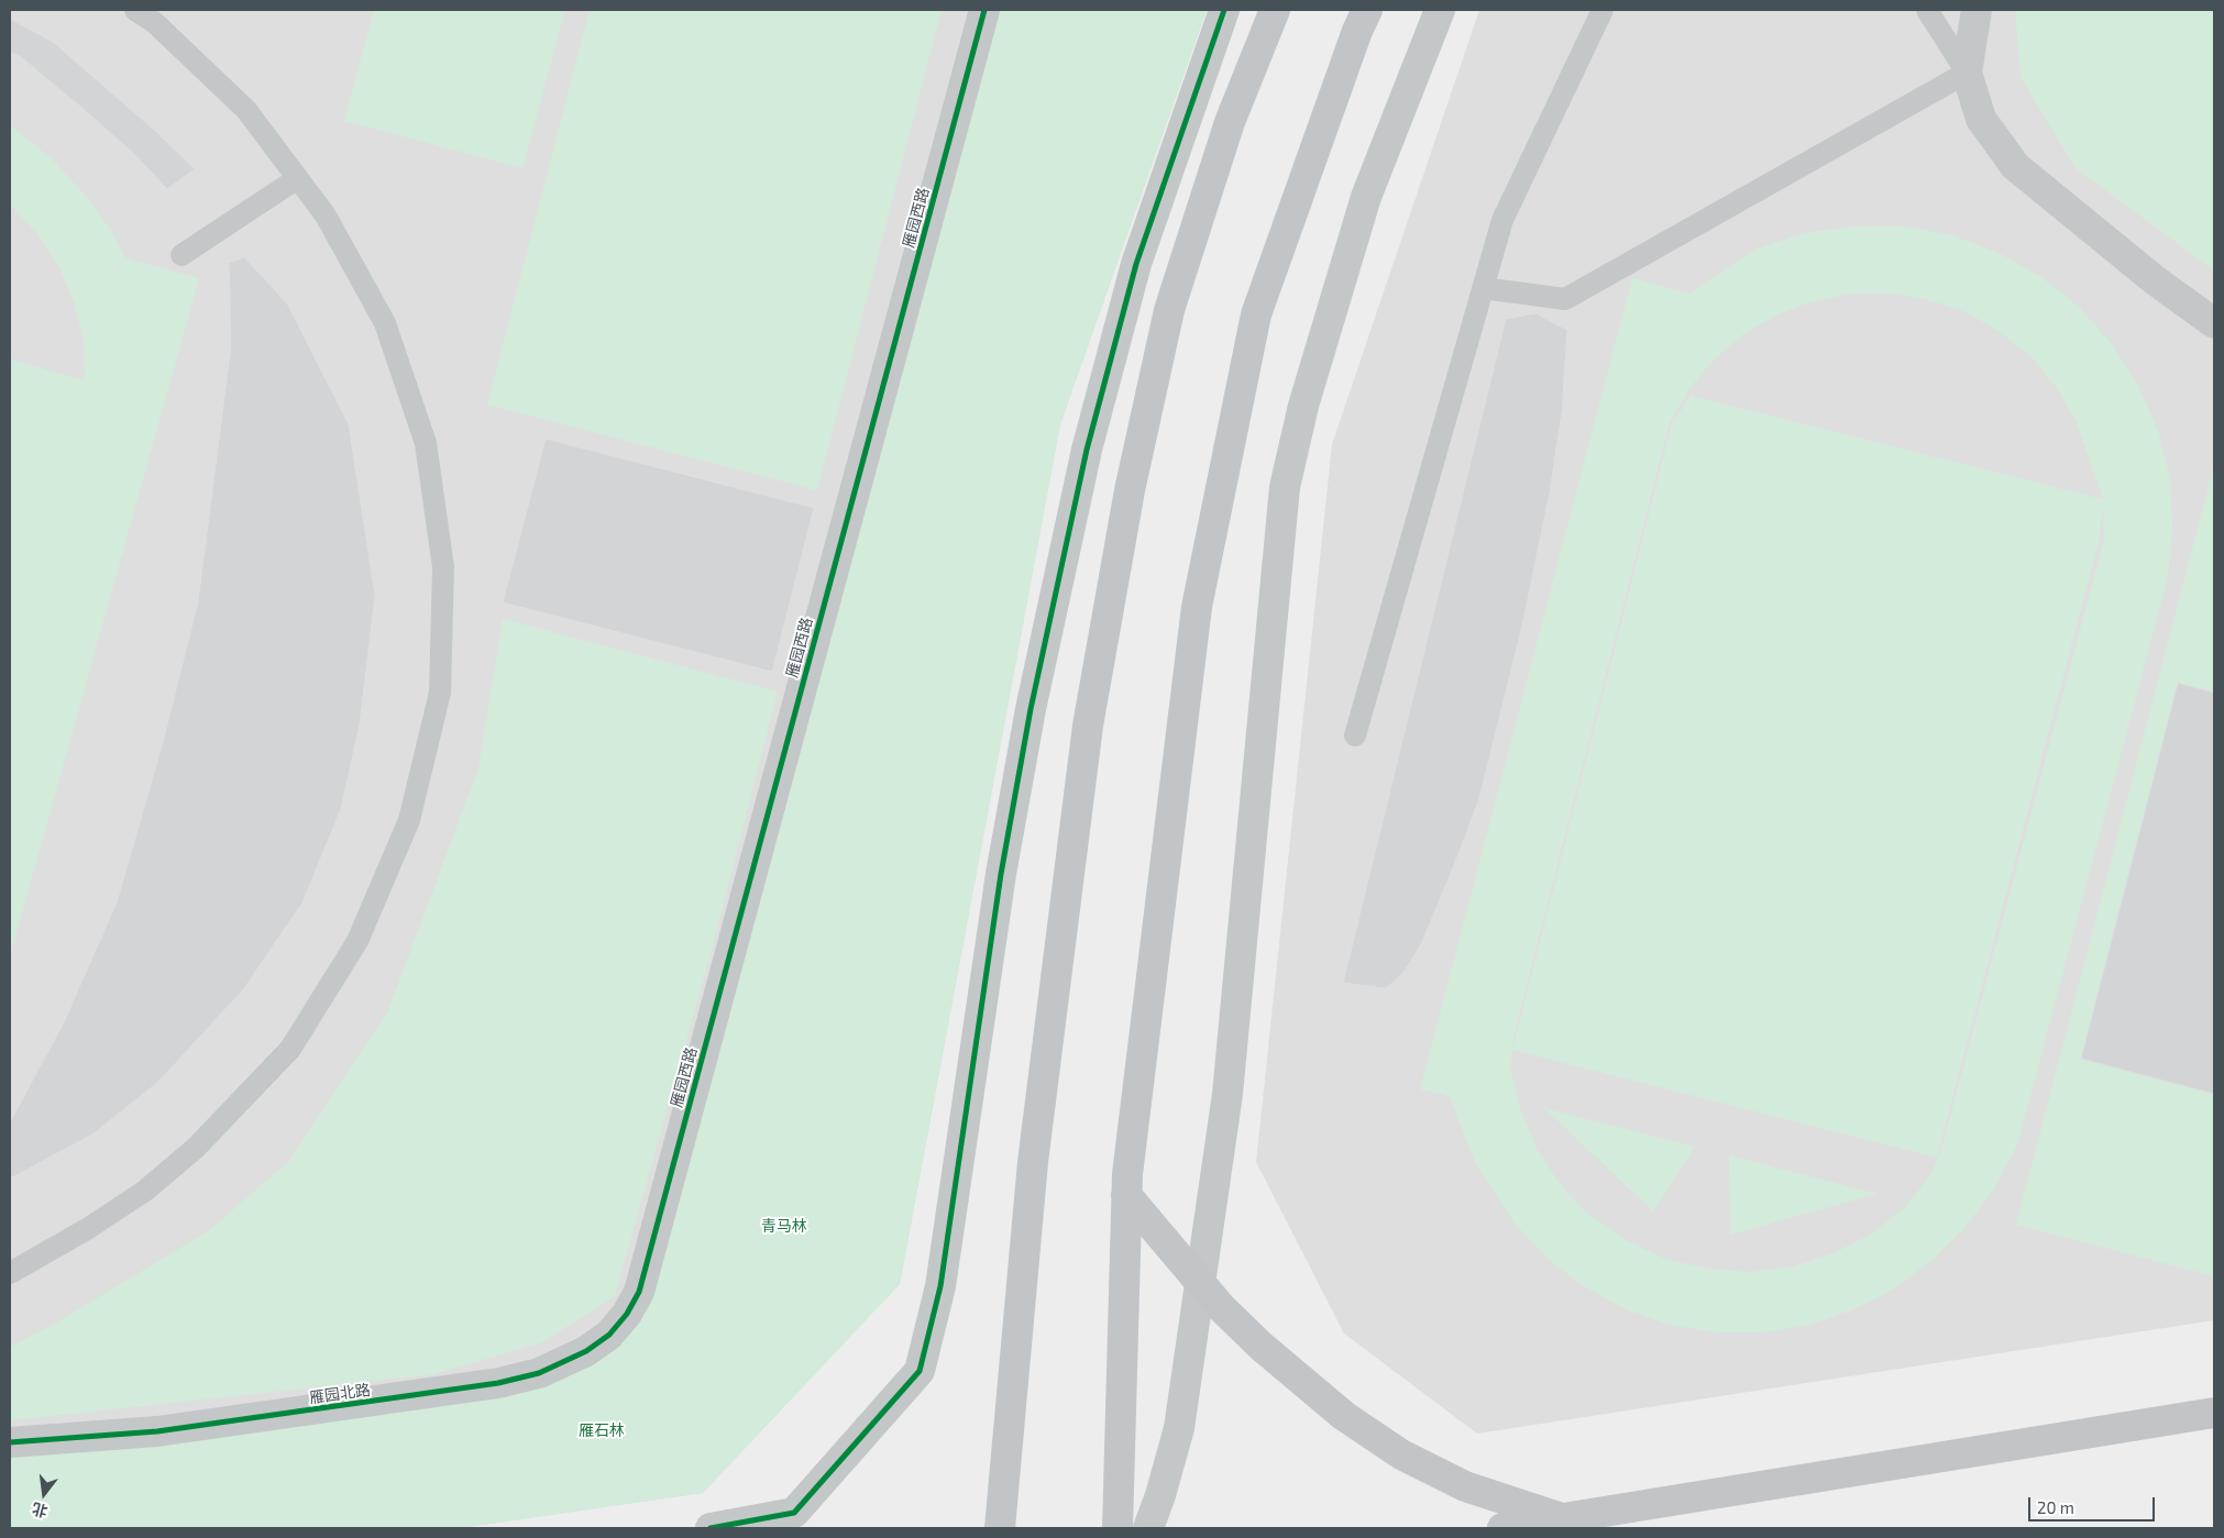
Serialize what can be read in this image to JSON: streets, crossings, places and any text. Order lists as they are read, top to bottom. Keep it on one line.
{"streets":{"street":["雁园西路","雁园北路"]},"crossings":[["雁园西路","雁园北路"]],"parks":["青马林","雁石林"],"scale_bar":"20 m","north":"bottom"}
